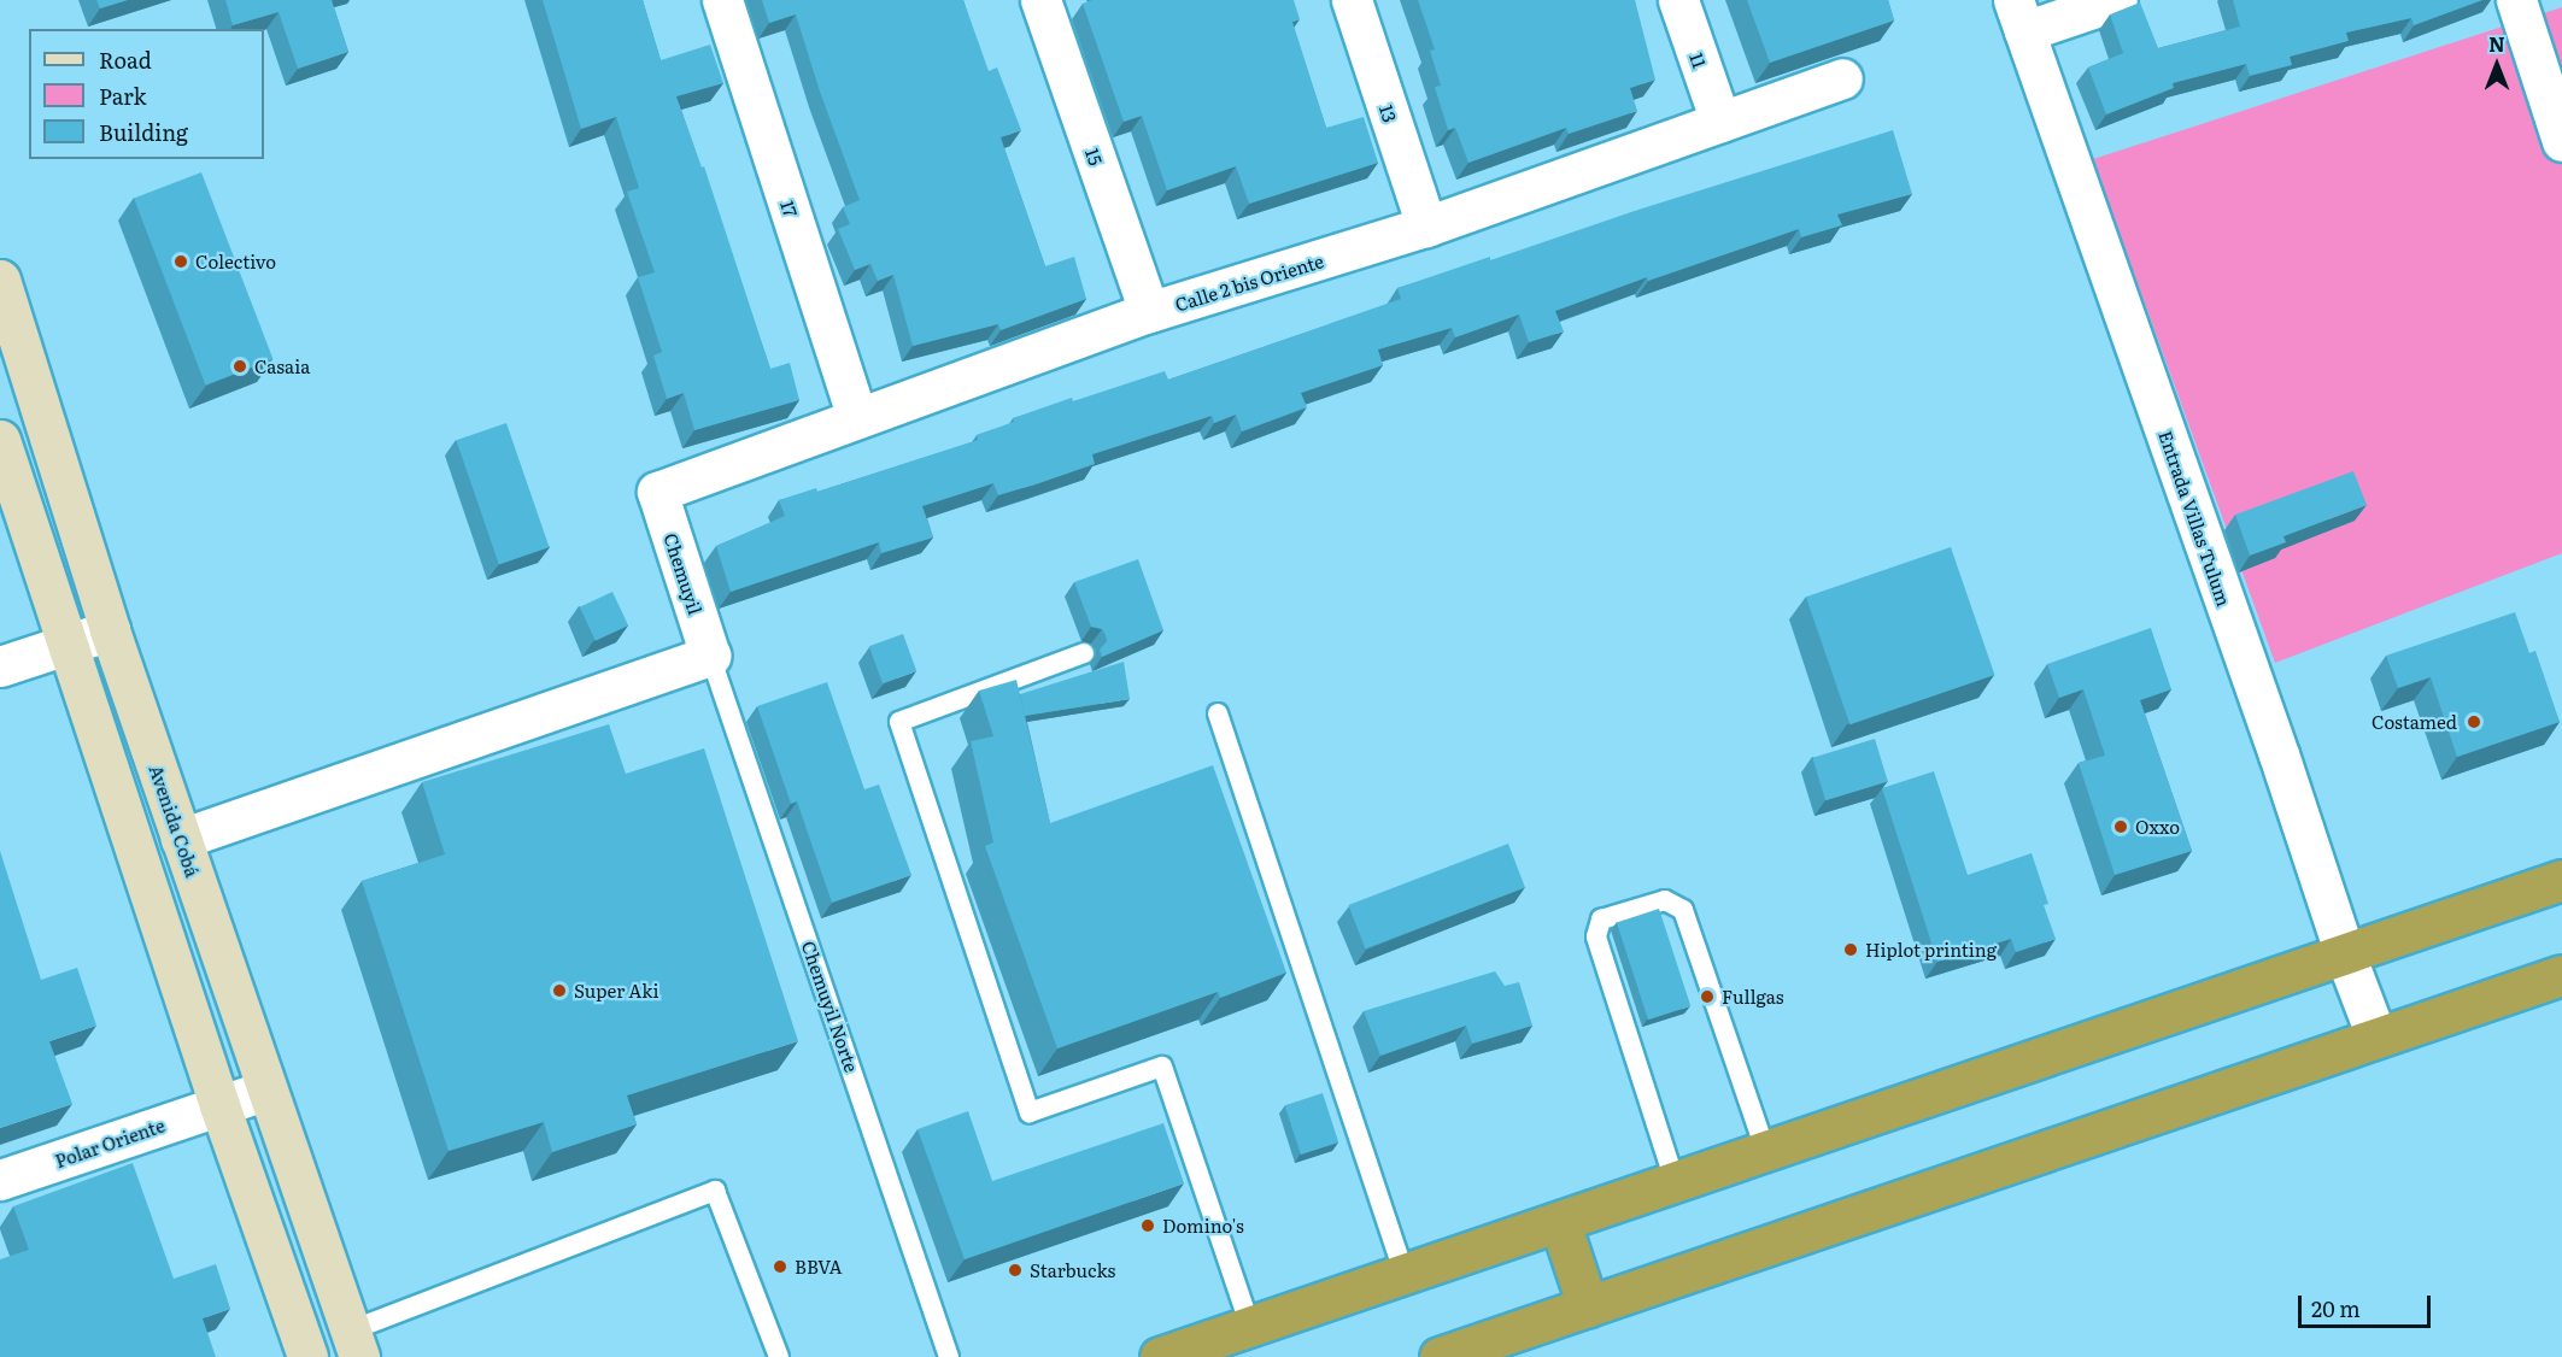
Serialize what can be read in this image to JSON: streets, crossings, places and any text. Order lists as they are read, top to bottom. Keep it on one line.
{"streets":{"main road":["Avenida Cobá"],"street":["11","13","15","17","Calle 2 bis Oriente","Entrada Villas Tulum","Chemuyil","Polar Oriente"],"lane":["Chemuyil Norte"]},"crossings":[["11","Calle 2 bis Oriente"],["13","Calle 2 bis Oriente"],["15","Calle 2 bis Oriente"],["17","Calle 2 bis Oriente"],["Calle 2 bis Oriente","Chemuyil"],["Chemuyil","Chemuyil Norte"],["Avenida Cobá","Polar Oriente"]],"places":["Colectivo","Casaia","Costamed","Oxxo","Hiplot printing","Super Aki","Fullgas","Domino's","BBVA","Starbucks"],"legend":["Road","Park","Building"],"scale_bar":"20 m","north":"top"}
